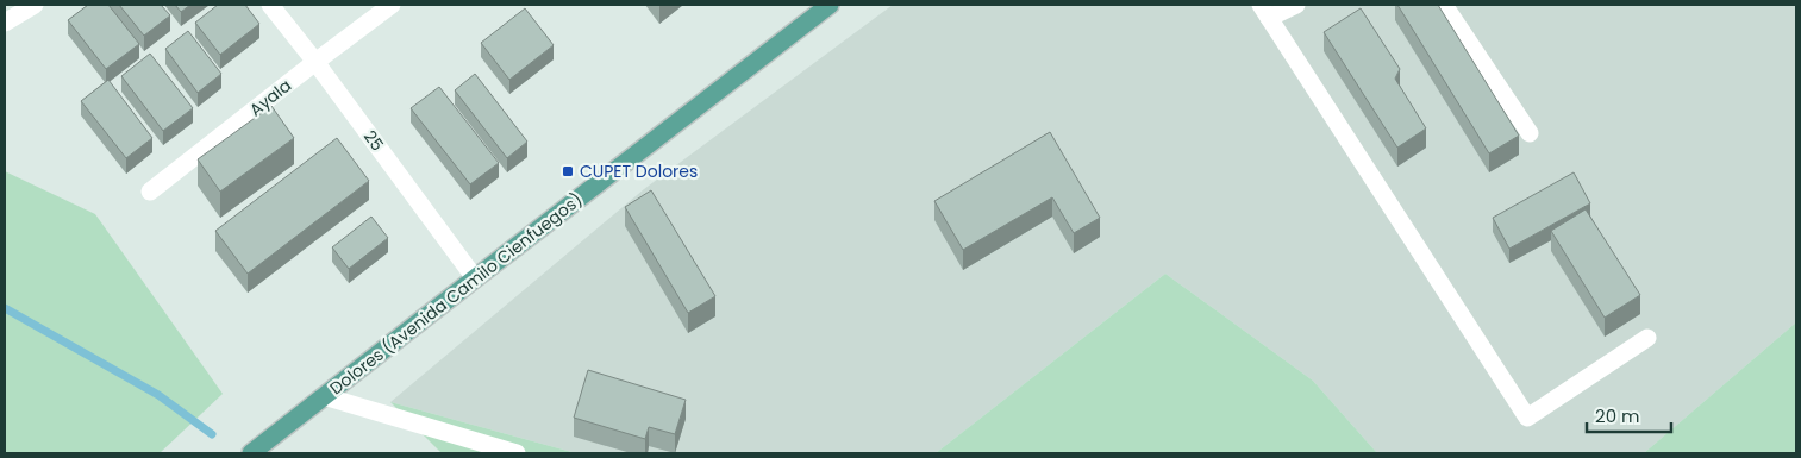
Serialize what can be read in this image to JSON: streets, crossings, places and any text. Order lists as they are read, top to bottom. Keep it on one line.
{"streets":{"main road":["Dolores (Avenida Camilo Cienfuegos)"],"street":["Ayala","25"]},"crossings":[["Ayala","25"],["25","Dolores (Avenida Camilo Cienfuegos)"]],"places":{"transit":["CUPET Dolores"]},"scale_bar":"20 m"}
